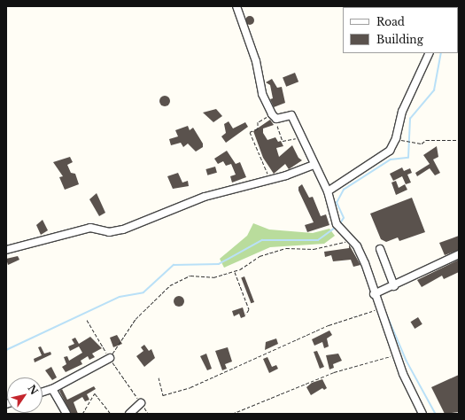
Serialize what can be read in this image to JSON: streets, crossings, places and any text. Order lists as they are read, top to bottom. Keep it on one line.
{"legend":["Road","Building"],"north":"top right"}
